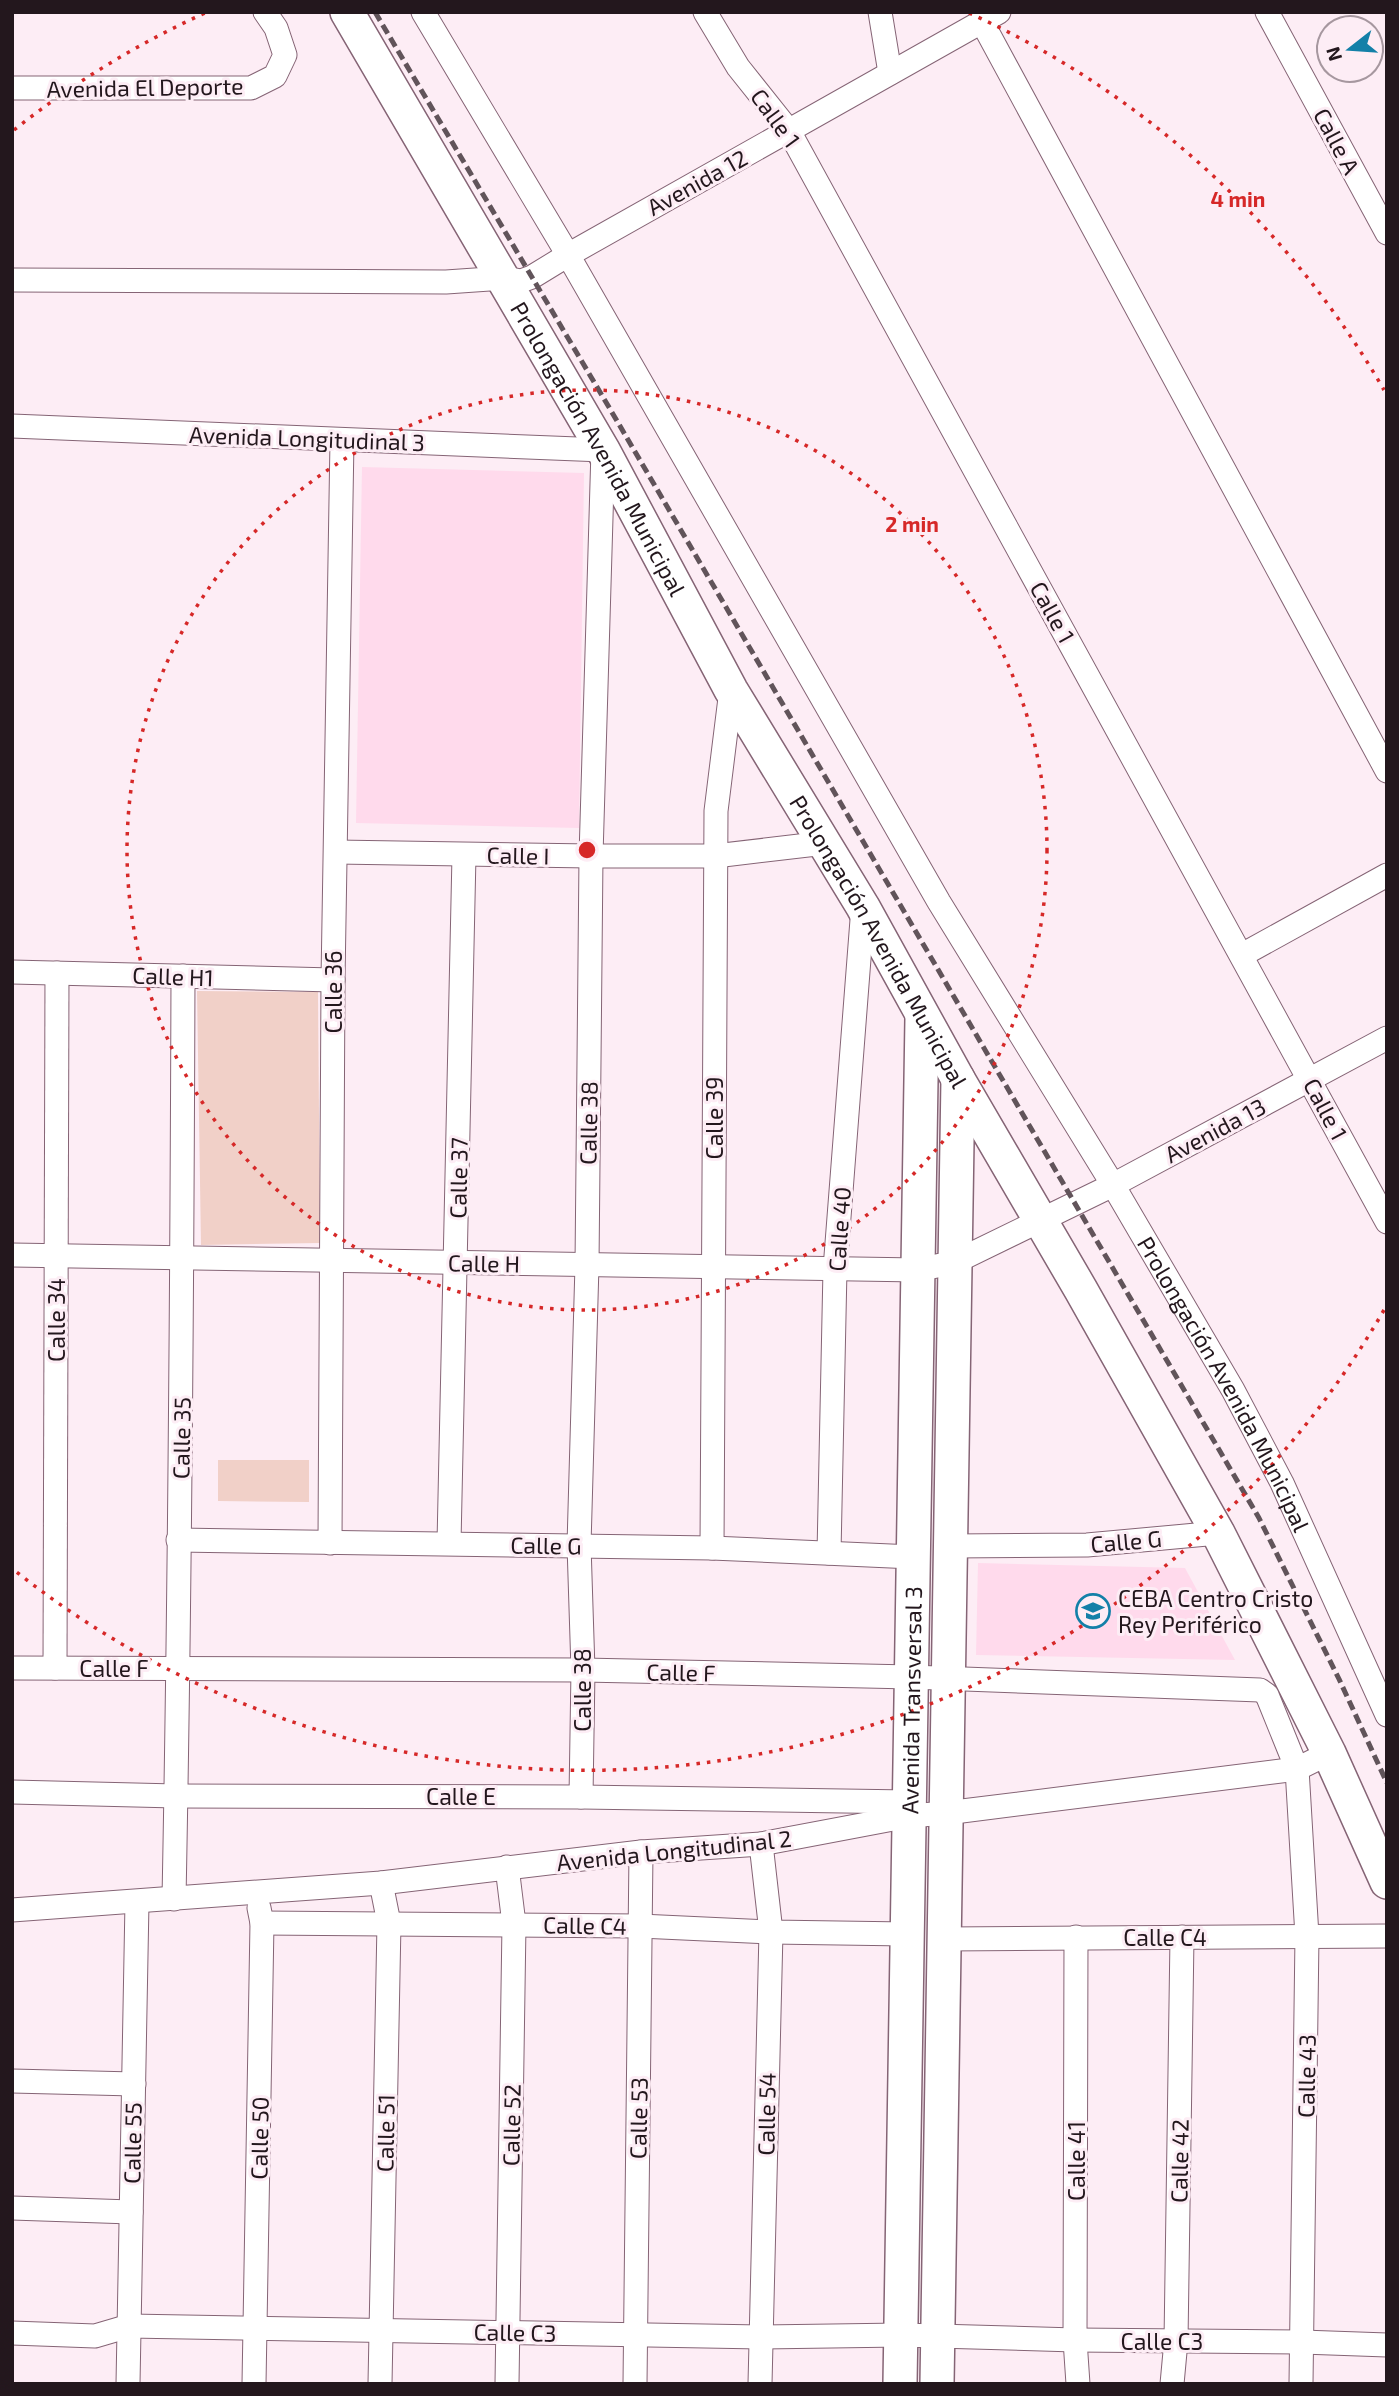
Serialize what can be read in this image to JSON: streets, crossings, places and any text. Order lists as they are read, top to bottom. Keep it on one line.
{"streets":{"street":["Avenida El Deporte","Calle 1","Calle A","Avenida 12","Avenida Longitudinal 3","Prolongación Avenida Municipal","Calle I","Calle H1","Calle 36","Calle 39","Calle 38","Avenida 13","Calle 37","Calle 40","Calle H","Calle 34","Calle 35","Calle G","Calle F","Avenida Transversal 3","Calle E","Avenida Longitudinal 2","Calle C4","Calle 43","Calle 54","Calle 53","Calle 52","Calle 51","Calle 50","Calle 55","Calle 41","Calle 42","Calle C3"]},"crossings":[["Calle 1","Avenida 12"],["Calle 1","Avenida 13"],["Avenida 12","Prolongación Avenida Municipal"],["Avenida Longitudinal 3","Prolongación Avenida Municipal"],["Avenida Longitudinal 3","Calle 36"],["Avenida Longitudinal 3","Calle 38"],["Prolongación Avenida Municipal","Calle I"],["Prolongación Avenida Municipal","Calle 39"],["Prolongación Avenida Municipal","Calle 38"],["Prolongación Avenida Municipal","Avenida 13"],["Prolongación Avenida Municipal","Calle 40"],["Prolongación Avenida Municipal","Calle G"],["Prolongación Avenida Municipal","Avenida Transversal 3"],["Prolongación Avenida Municipal","Avenida Longitudinal 2"],["Calle I","Calle 36"],["Calle I","Calle 39"],["Calle I","Calle 38"],["Calle I","Calle 37"],["Calle H1","Calle 36"],["Calle H1","Calle 34"],["Calle H1","Calle 35"],["Calle 36","Calle H"],["Calle 36","Calle G"],["Calle 39","Calle H"],["Calle 39","Calle G"],["Calle 38","Calle H"],["Calle 38","Calle G"],["Calle 38","Calle F"],["Calle 38","Calle E"],["Avenida 13","Calle H"],["Avenida 13","Avenida Transversal 3"],["Calle 37","Calle H"],["Calle 37","Calle G"],["Calle 40","Calle H"],["Calle 40","Calle G"],["Calle H","Calle 34"],["Calle H","Calle 35"],["Calle H","Avenida Transversal 3"],["Calle 34","Calle F"],["Calle 35","Calle G"],["Calle 35","Calle F"],["Calle 35","Calle E"],["Calle 35","Avenida Longitudinal 2"],["Calle G","Avenida Transversal 3"],["Calle F","Avenida Transversal 3"],["Calle F","Avenida Longitudinal 2"],["Calle F","Calle 43"],["Avenida Transversal 3","Calle E"],["Avenida Transversal 3","Avenida Longitudinal 2"],["Avenida Transversal 3","Calle C4"],["Avenida Transversal 3","Calle C3"],["Calle E","Avenida Longitudinal 2"],["Avenida Longitudinal 2","Calle 43"],["Avenida Longitudinal 2","Calle 54"],["Avenida Longitudinal 2","Calle 53"],["Avenida Longitudinal 2","Calle 52"],["Avenida Longitudinal 2","Calle 51"],["Avenida Longitudinal 2","Calle 50"],["Avenida Longitudinal 2","Calle 55"],["Calle C4","Calle 43"],["Calle C4","Calle 54"],["Calle C4","Calle 53"],["Calle C4","Calle 52"],["Calle C4","Calle 51"],["Calle C4","Calle 50"],["Calle C4","Calle 41"],["Calle C4","Calle 42"],["Calle 43","Calle C3"],["Calle 54","Calle C3"],["Calle 53","Calle C3"],["Calle 52","Calle C3"],["Calle 51","Calle C3"],["Calle 50","Calle C3"],["Calle 55","Calle C3"],["Calle 41","Calle C3"],["Calle 42","Calle C3"]],"places":{"school or university":["CEBA Centro Cristo Rey Periférico"]},"north":"left","rings":["4 min","2 min"]}
